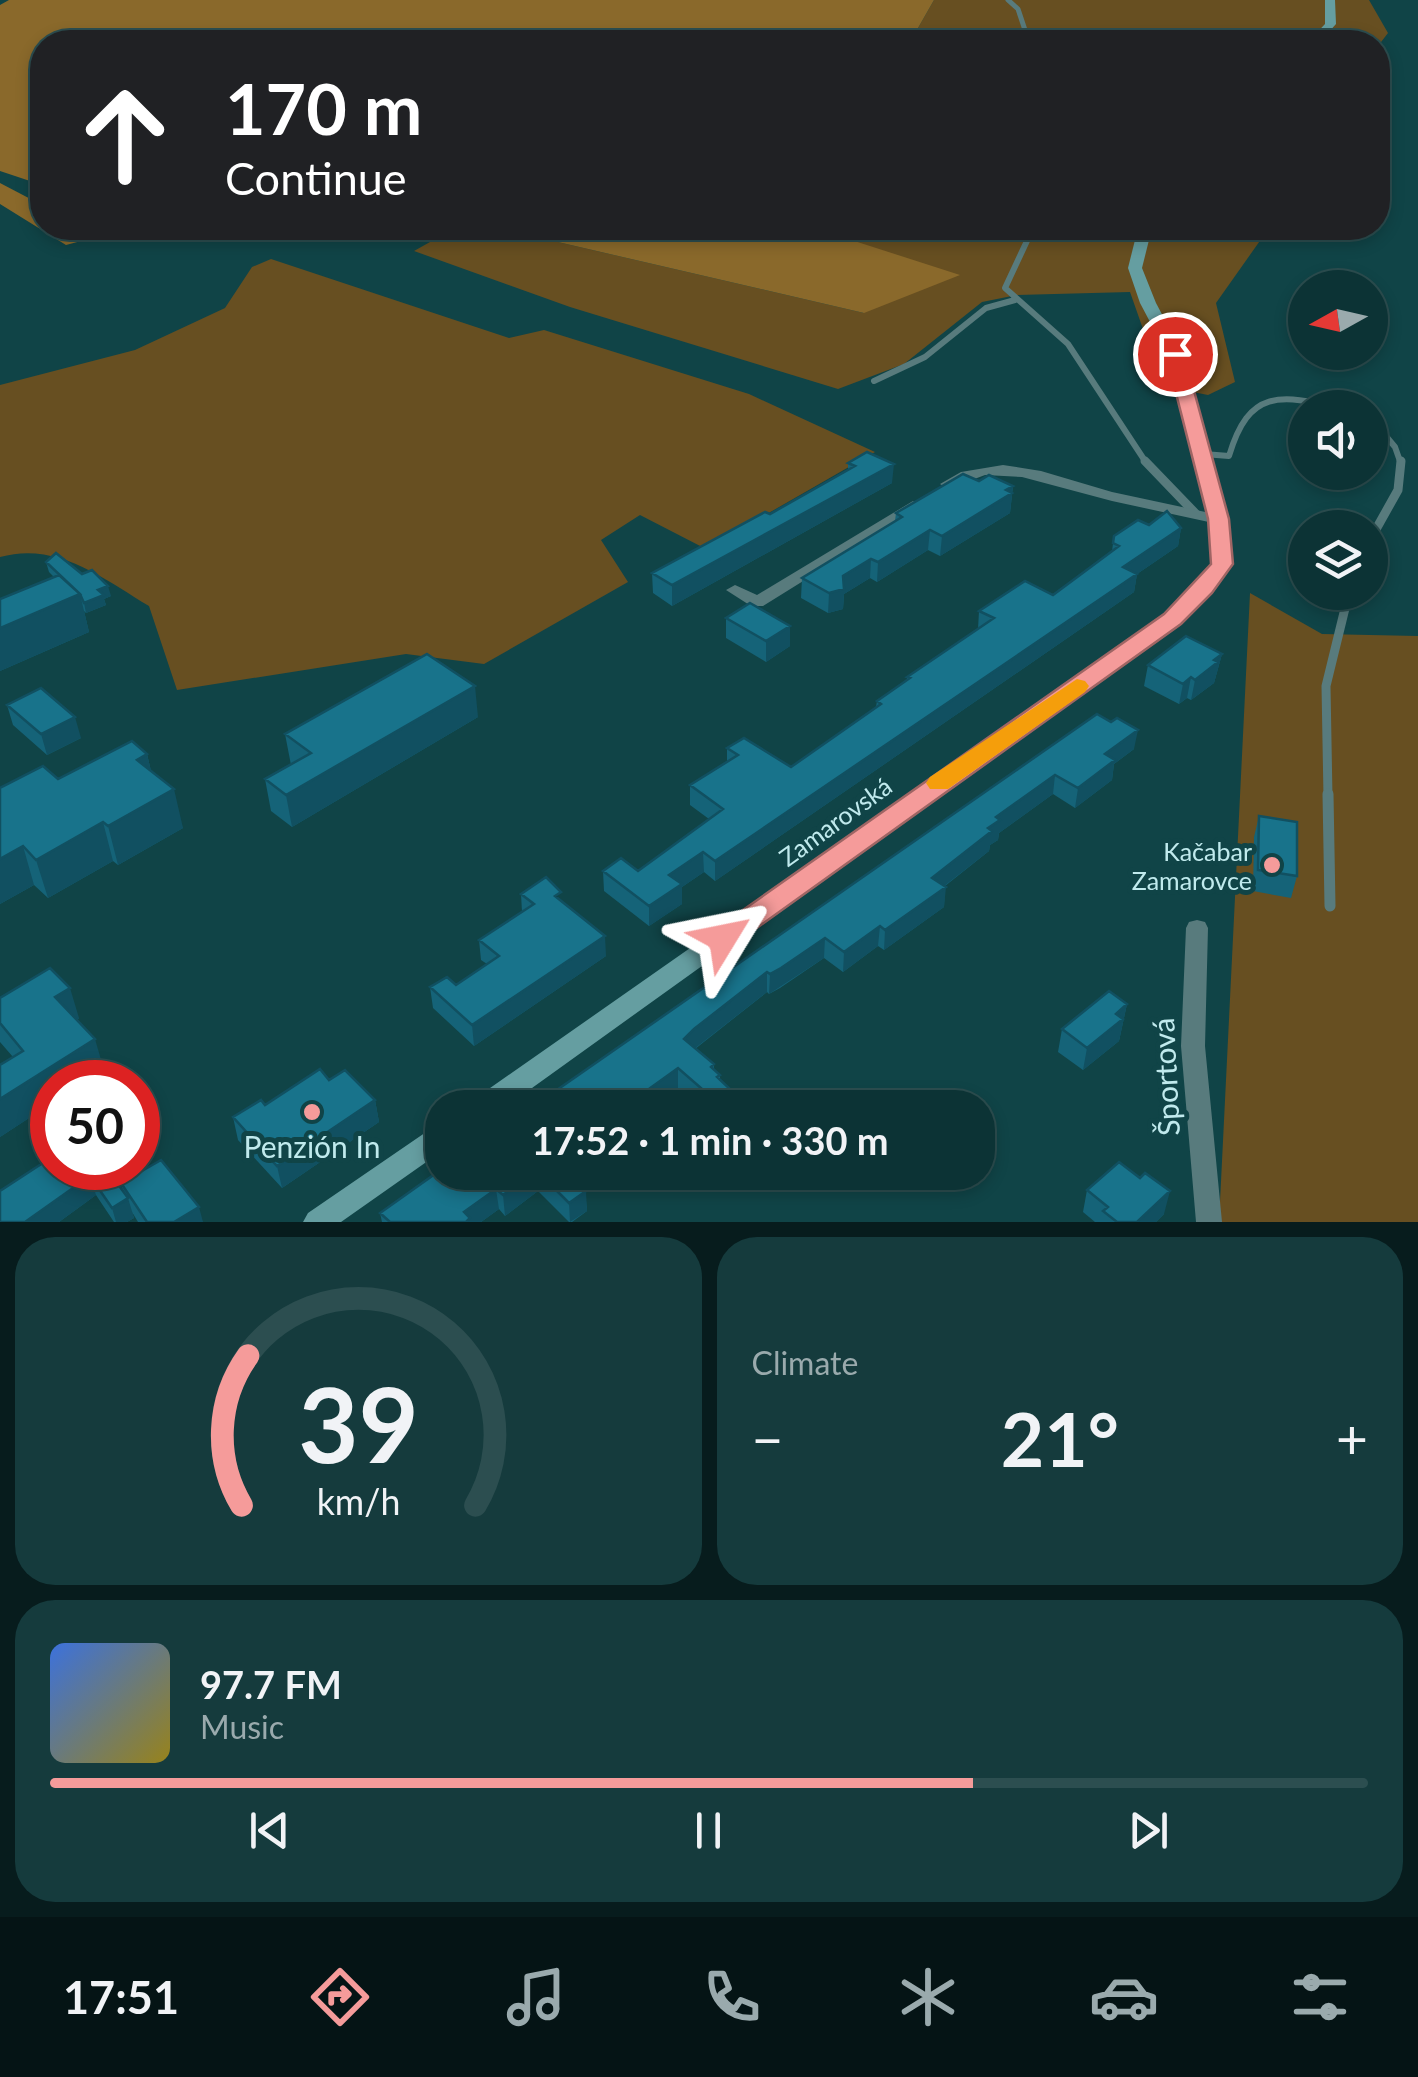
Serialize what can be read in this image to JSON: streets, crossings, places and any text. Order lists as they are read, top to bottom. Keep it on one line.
{"streets":{"main road":["Zamarovská"],"street":["Športová"]},"places":["Kačabar Zamarovce","Penzión In"],"north":"left","page":{"turn":["170 m","Continue"],"limit":"50","trip":"17:52 · 1 min · 330 m","tile":"Climate","heat":["−","21°","+"],"song":["97.7 FM","Music"],"tabs":"17:51","gauge":["39","km/h"]}}
